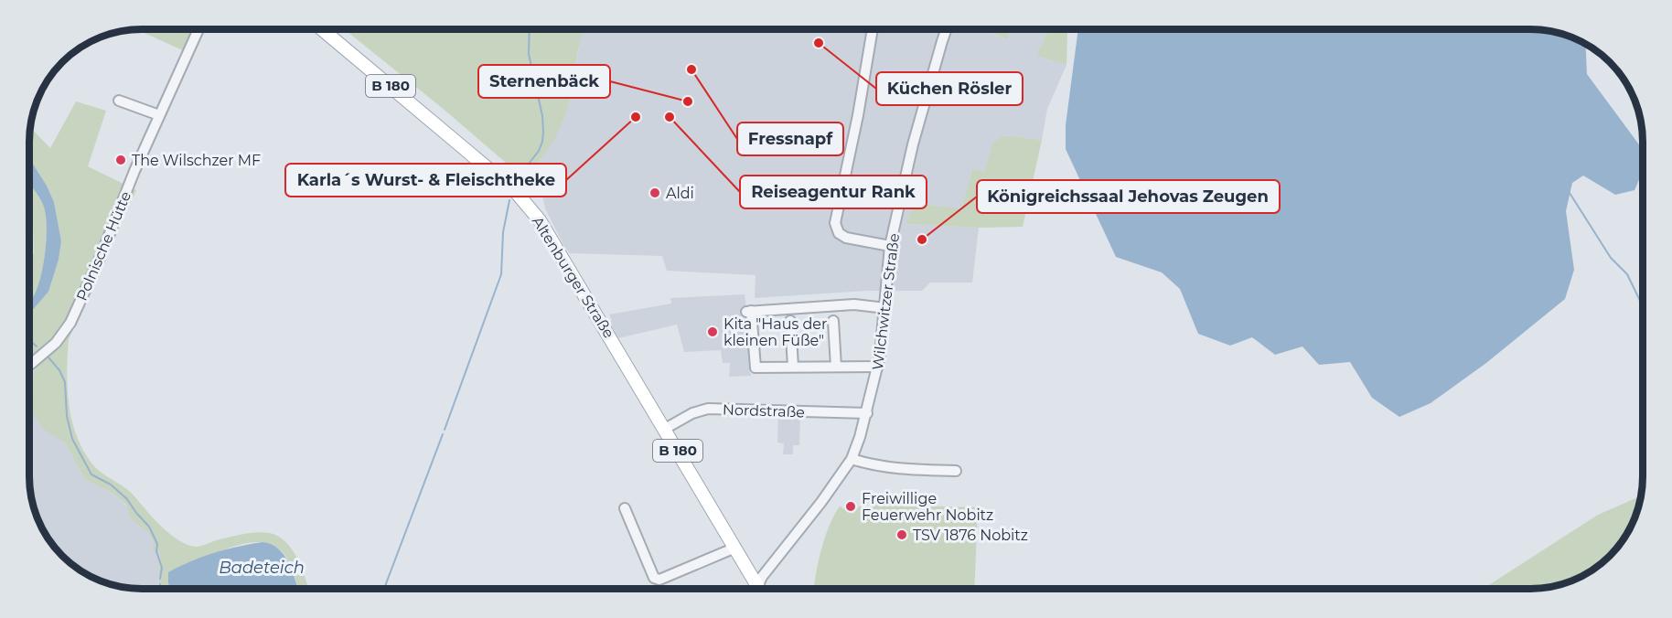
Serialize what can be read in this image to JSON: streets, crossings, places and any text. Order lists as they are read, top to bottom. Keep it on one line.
{"streets":{"main road":["B 180","Altenburger Straße"],"street":["Polnische Hütte","Wilchwitzer Straße","Nordstraße"]},"crossings":[["Altenburger Straße","Nordstraße"],["Wilchwitzer Straße","Nordstraße"]],"water":["Badeteich"],"places":["Küchen Rösler","Fressnapf","Sternenbäck","Karla´s Wurst- & Fleischtheke","Reiseagentur Rank","The Wilschzer MF","Aldi","Königreichssaal Jehovas Zeugen","Kita \"Haus der kleinen Füße\"","Freiwillige Feuerwehr Nobitz","TSV 1876 Nobitz"]}
